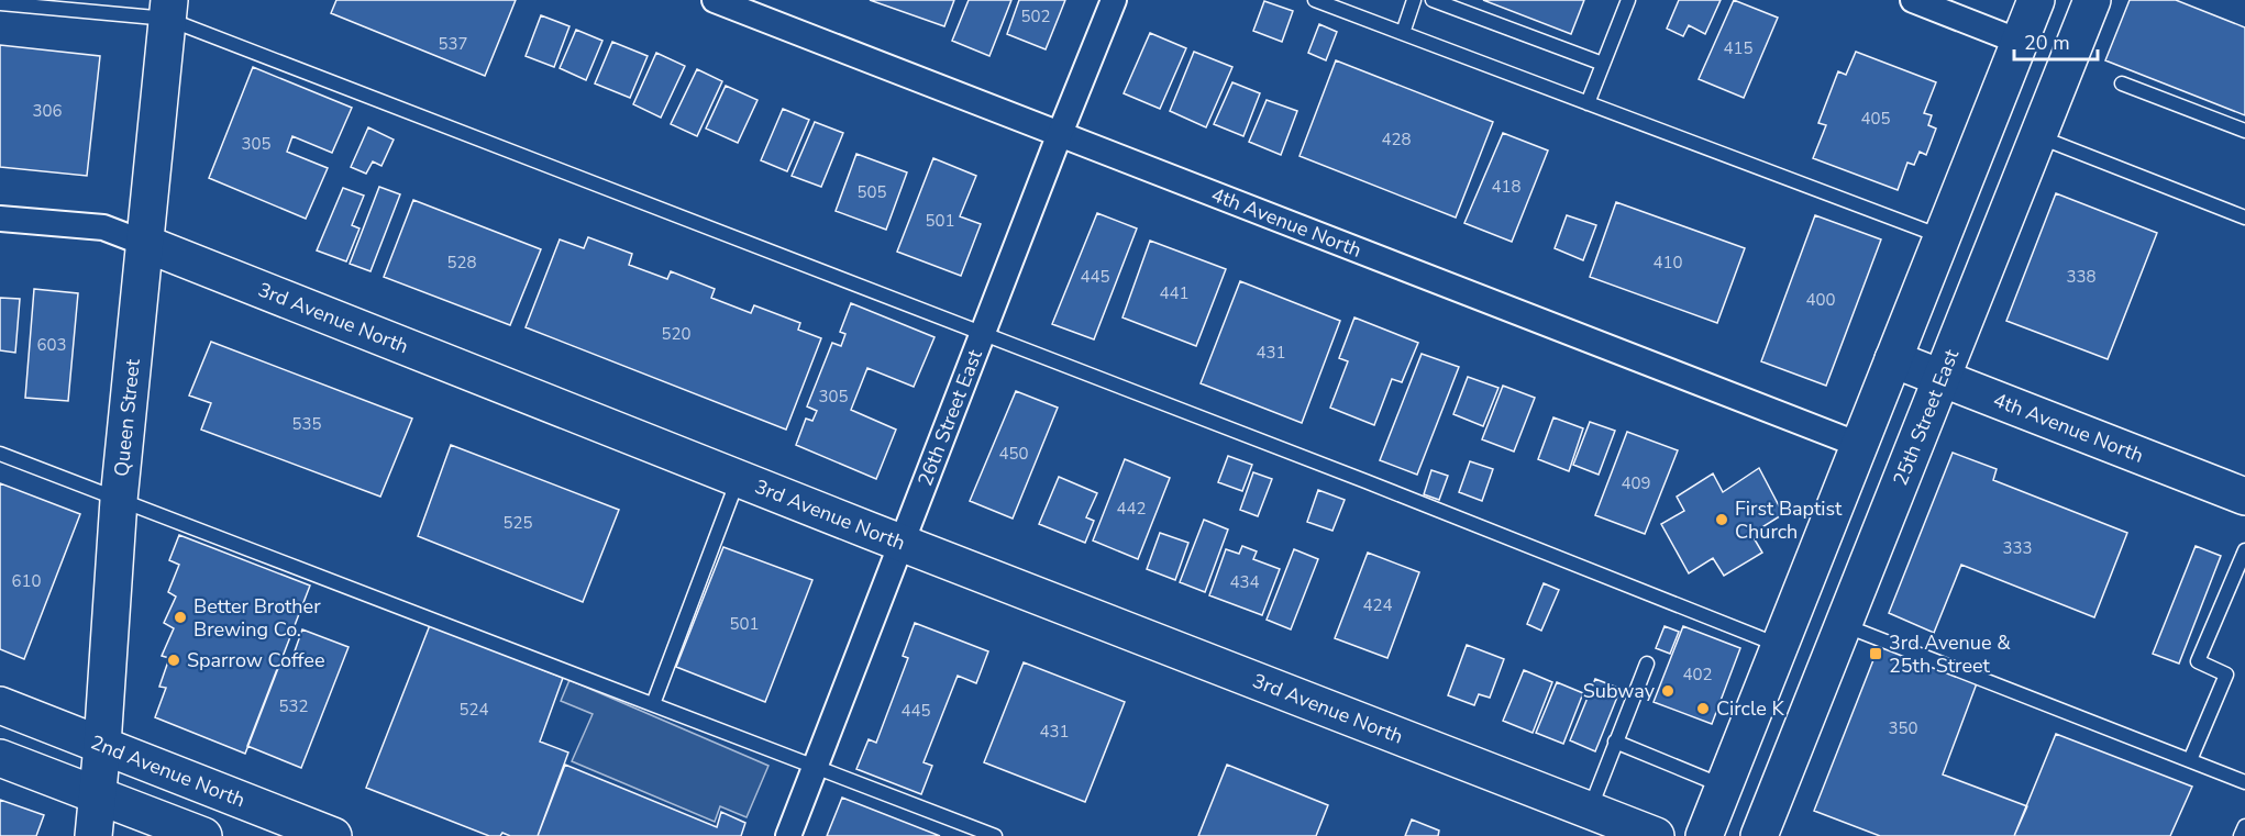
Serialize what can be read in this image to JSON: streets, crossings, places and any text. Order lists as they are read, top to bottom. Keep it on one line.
{"streets":{"main road":["4th Avenue North","3rd Avenue North","Queen Street","25th Street East","2nd Avenue North"],"street":["26th Street East"]},"crossings":[["4th Avenue North","26th Street East"],["4th Avenue North","25th Street East"],["3rd Avenue North","Queen Street"],["3rd Avenue North","26th Street East"],["Queen Street","2nd Avenue North"]],"places":{"other":["First Baptist Church","Better Brother Brewing Co.","Sparrow Coffee","Subway","Circle K"],"transit":["3rd Avenue & 25th Street"]},"house_numbers":["502","537","415","306","405","428","305","418","505","501","528","410","445","338","441","400","520","603","431","305","535","450","409","442","525","333","610","434","424","501","402","532","524","445","350","431"],"scale_bar":"20 m"}
